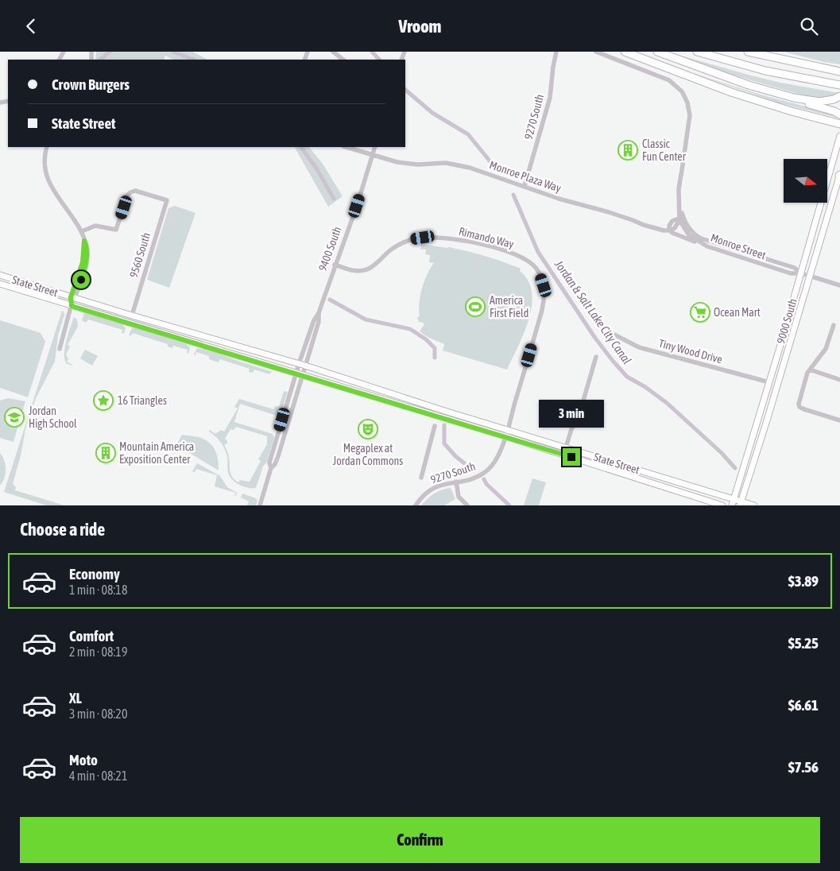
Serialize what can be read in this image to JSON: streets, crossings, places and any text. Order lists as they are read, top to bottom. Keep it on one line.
{"streets":{"main road":["State Street","9000 South"],"street":["9270 South","Monroe Plaza Way","Rimando Way","Monroe Street","9400 South","9560 South","Tiny Wood Drive"]},"crossings":[["9270 South","Monroe Plaza Way"],["9270 South","Rimando Way"],["9270 South","State Street"],["Monroe Plaza Way","Monroe Street"],["Monroe Plaza Way","9400 South"],["Rimando Way","9400 South"],["Rimando Way","State Street"],["Monroe Street","9000 South"],["9400 South","State Street"],["9560 South","State Street"],["State Street","9000 South"],["9000 South","Tiny Wood Drive"]],"water":["Jordan & Salt Lake City Canal"],"places":{"building":["Classic Fun Center","Mountain America Exposition Center"],"sports":["America First Field"],"supermarket":["Ocean Mart"],"place":["16 Triangles"],"school or university":["Jordan High School"],"theatre":["Megaplex at Jordan Commons"]},"north":"right","page":{"header":"Vroom","banner":["Crown Burgers","State Street"],"bubble":"3 min","heading":"Choose a ride","list":[{"name":"Economy","note":"1 min · 08:18","value":"$3.89"},{"name":"Comfort","note":"2 min · 08:19","value":"$5.25"},{"name":"XL","note":"3 min · 08:20","value":"$6.61"},{"name":"Moto","note":"4 min · 08:21","value":"$7.56"}],"buttons":"Confirm"}}
